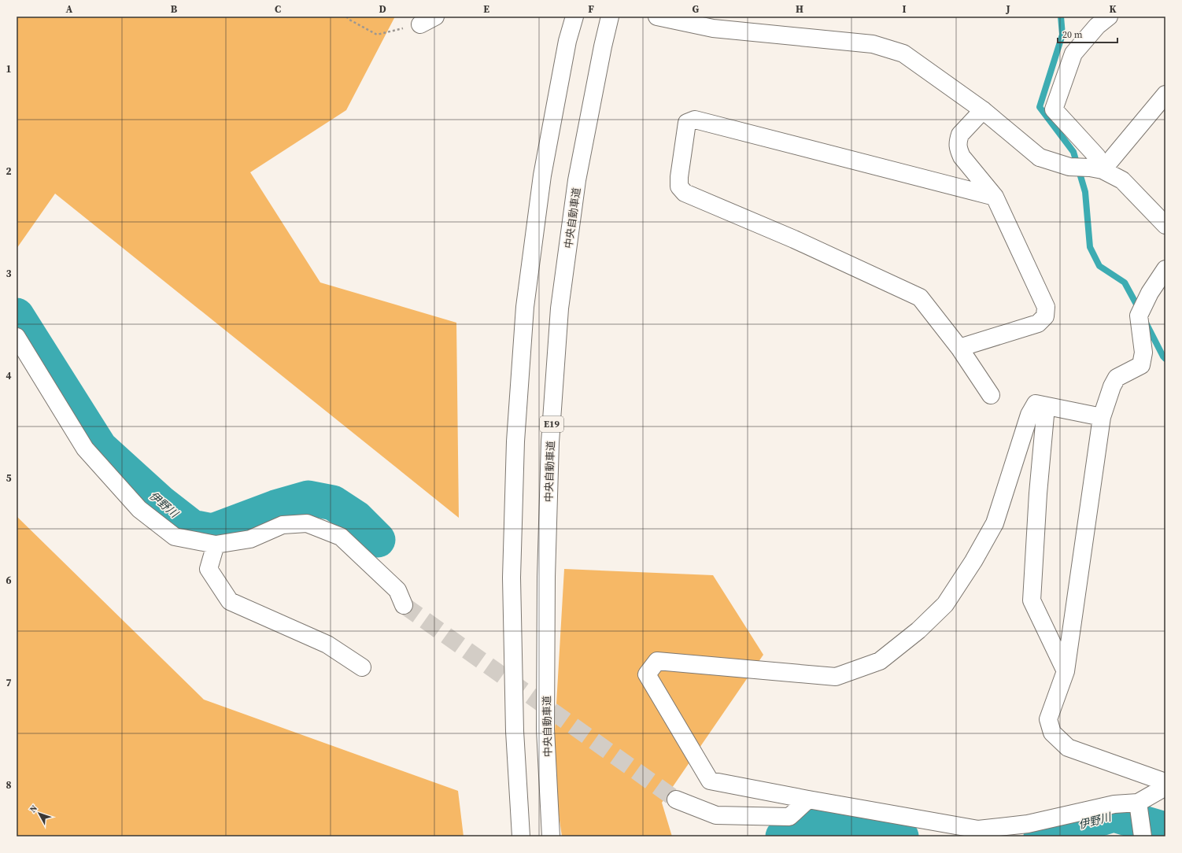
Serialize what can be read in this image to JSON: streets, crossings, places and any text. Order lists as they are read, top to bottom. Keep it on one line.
{"streets":{"main road":["中央自動車道","E19"]},"water":["伊野川"],"scale_bar":"20 m","north":"top left","grid":{"columns":["A","B","C","D","E","F","G","H","I","J","K"],"rows":["1","2","3","4","5","6","7","8"]}}
